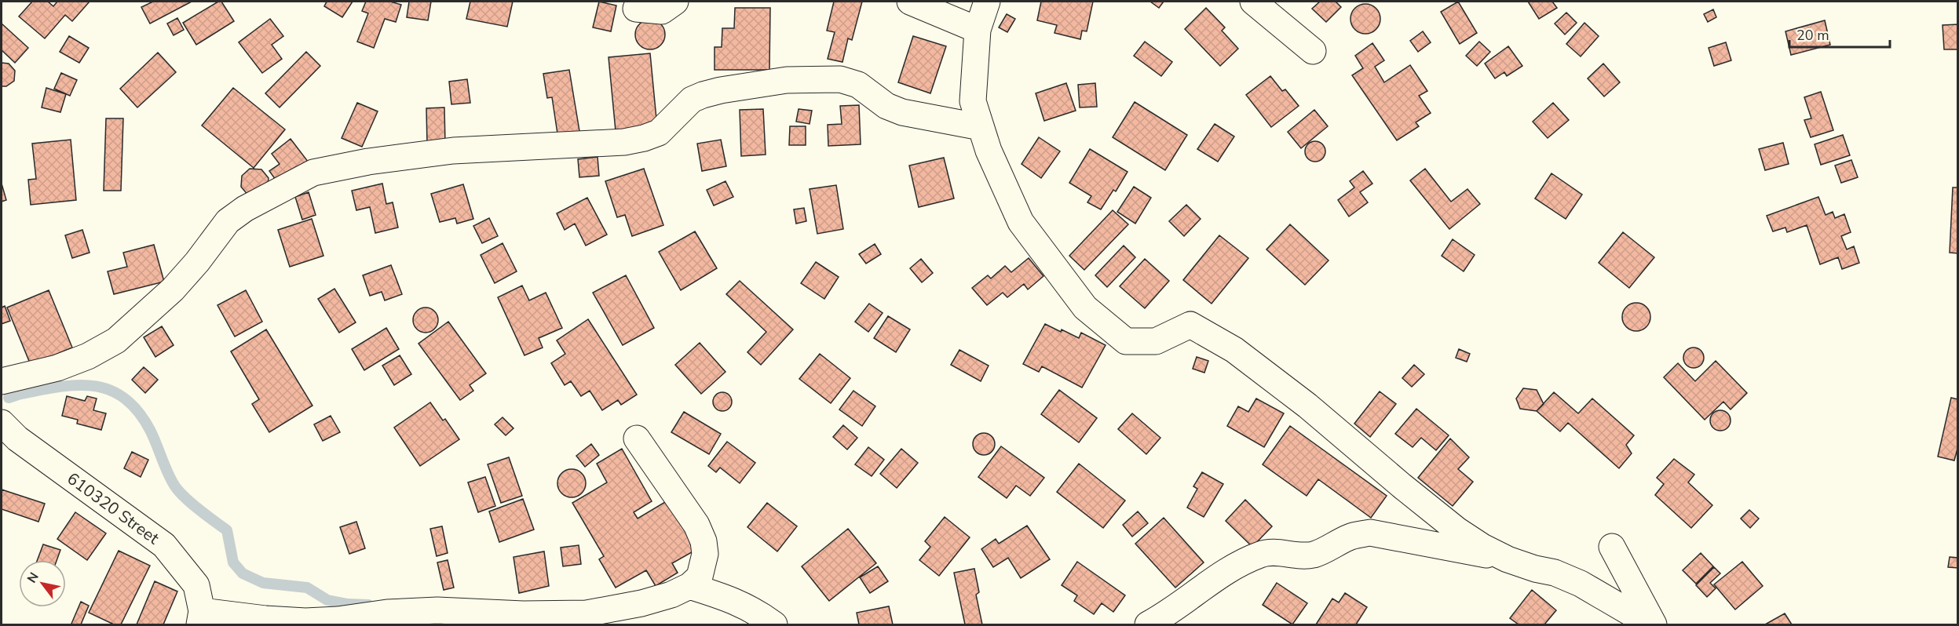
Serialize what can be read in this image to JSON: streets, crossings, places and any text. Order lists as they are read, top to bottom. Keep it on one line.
{"streets":{"street":["610320 Street"]},"scale_bar":"20 m","north":"top left"}
